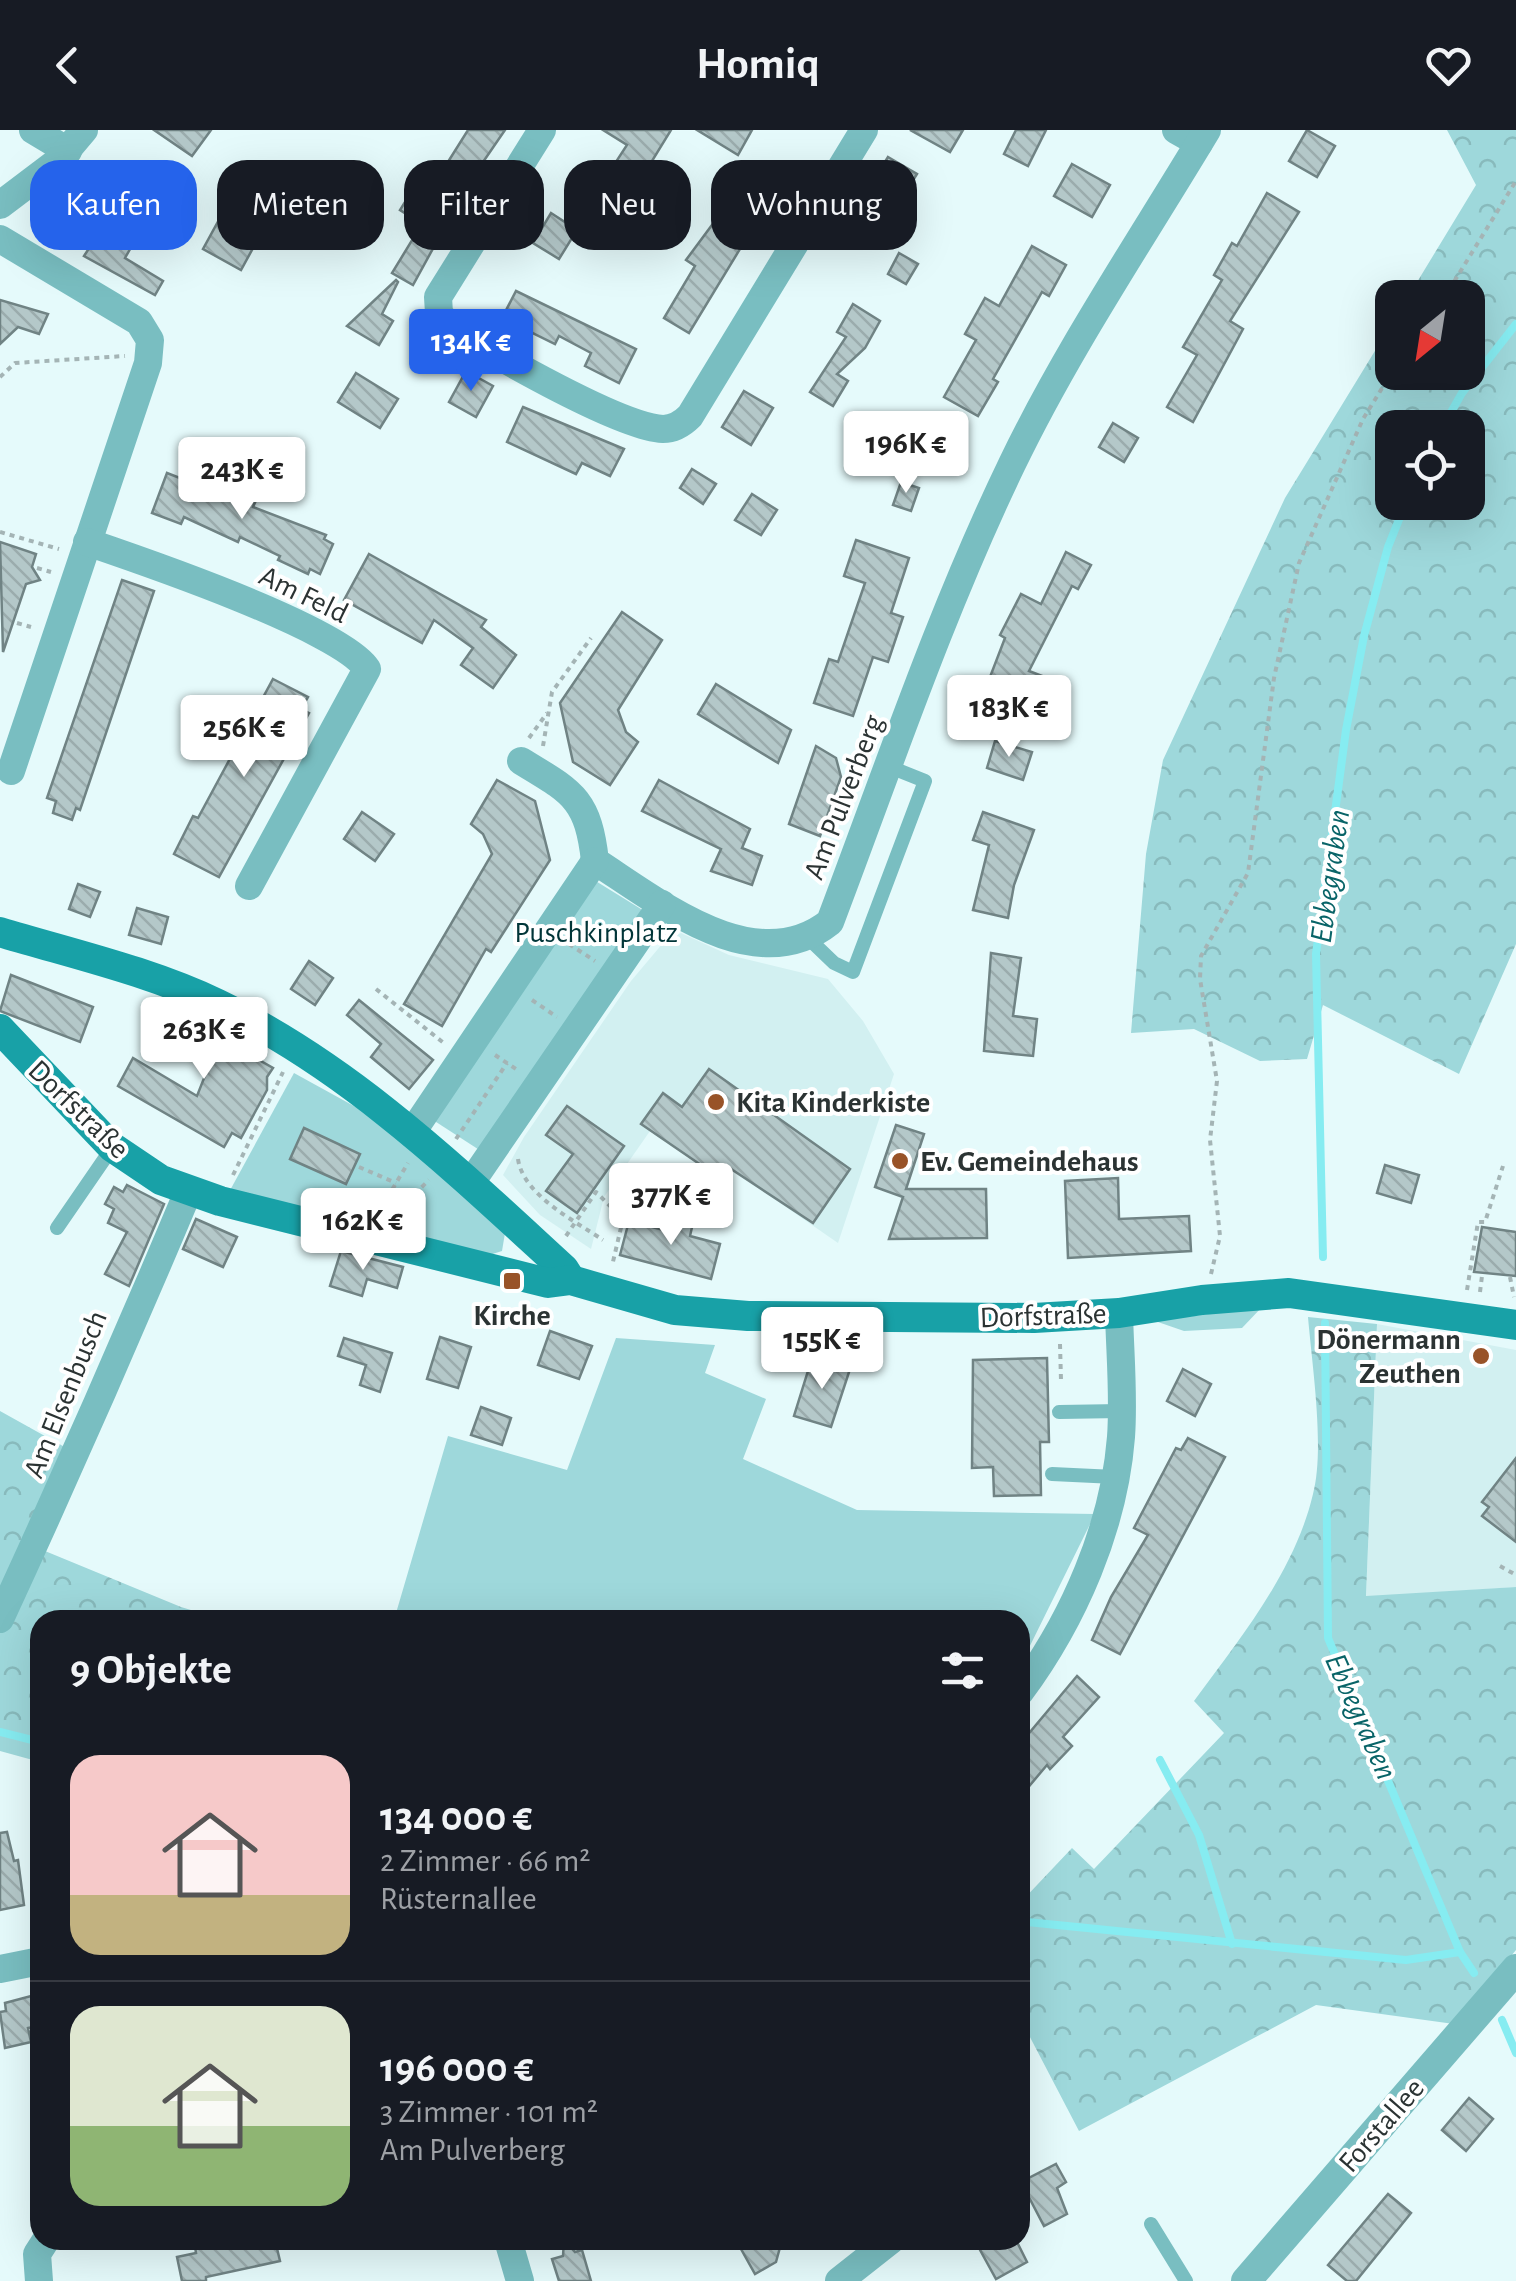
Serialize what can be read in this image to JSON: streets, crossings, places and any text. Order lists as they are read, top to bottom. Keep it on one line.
{"streets":{"main road":["Dorfstraße"],"street":["Am Feld","Am Pulverberg","Am Elsenbusch","Forstallee"]},"crossings":[["Dorfstraße","Am Elsenbusch"]],"water":["Ebbegraben"],"parks":["Puschkinplatz"],"places":{"other":["Kita Kinderkiste","Ev. Gemeindehaus","Dönermann Zeuthen"],"transit":["Kirche"]},"north":"bottom left","page":{"header":"Homiq","chip":["Kaufen","Mieten","Filter","Neu","Wohnung"],"price":["134K €","196K €","243K €","183K €","256K €","263K €","377K €","162K €","155K €"],"heading":"9 Objekte","list":[{"name":"134 000 €","note":"2 Zimmer · 66 m² · Rüsternallee"},{"name":"196 000 €","note":"3 Zimmer · 101 m² · Am Pulverberg"}]}}
